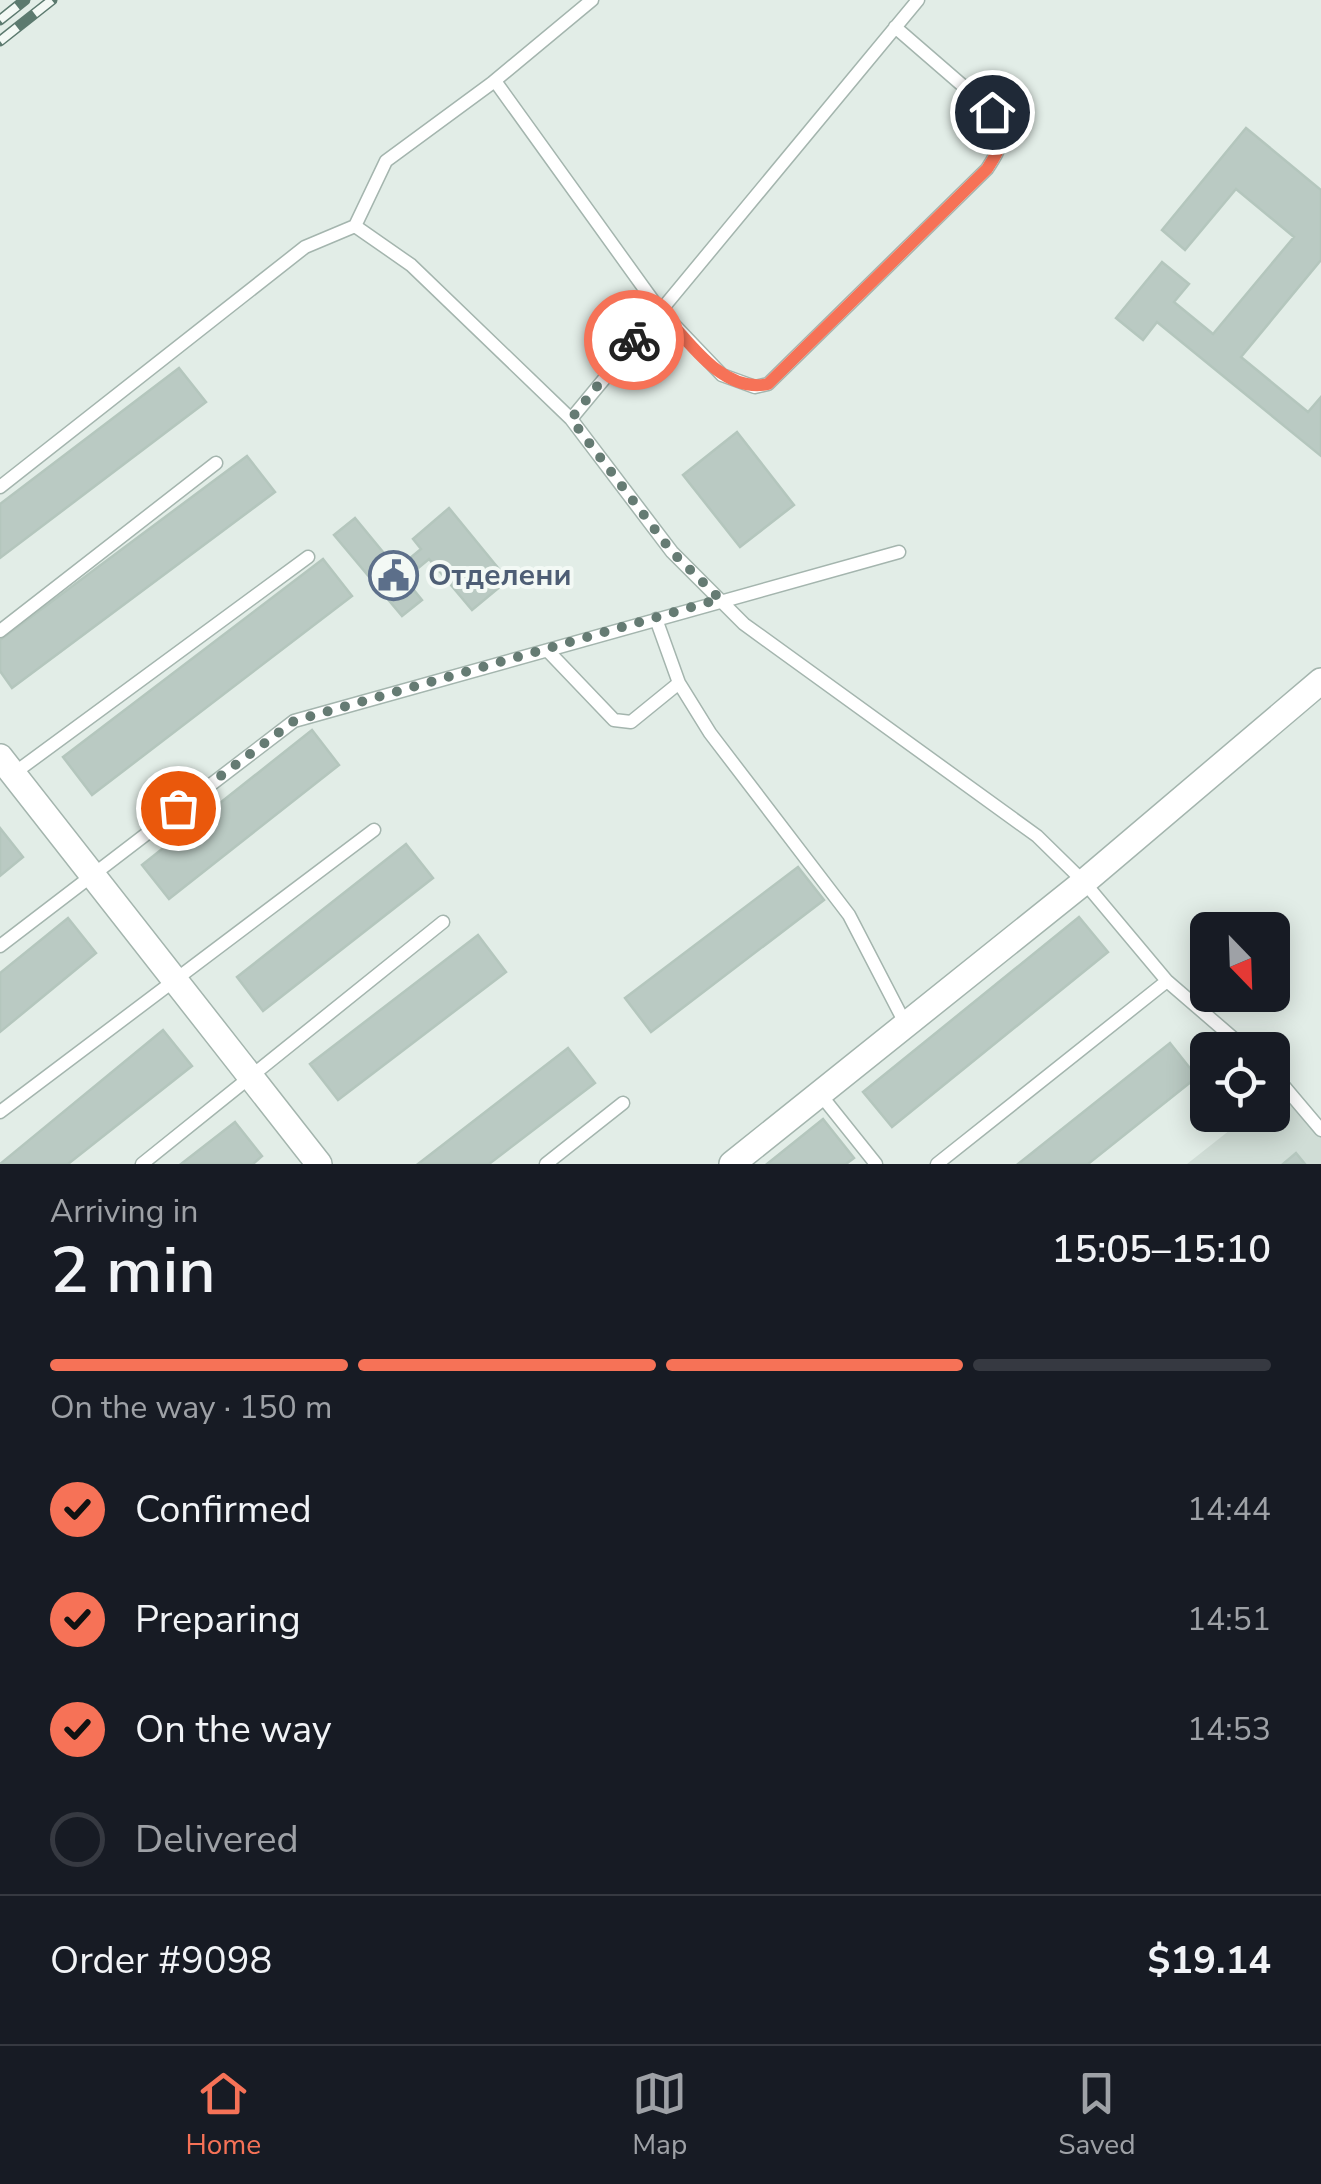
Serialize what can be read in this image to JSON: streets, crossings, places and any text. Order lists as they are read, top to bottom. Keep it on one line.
{"places":{"public building":["Отделени"]},"north":"bottom right","page":{"heading":["2 min","Arriving in","15:05–15:10"],"panel":["Order #9098","$19.14"],"bar":"On the way · 150 m","list":[["Confirmed","14:44"],["Preparing","14:51"],["On the way","14:53"],"Delivered"],"tabs":["Home","Map","Saved"]}}
